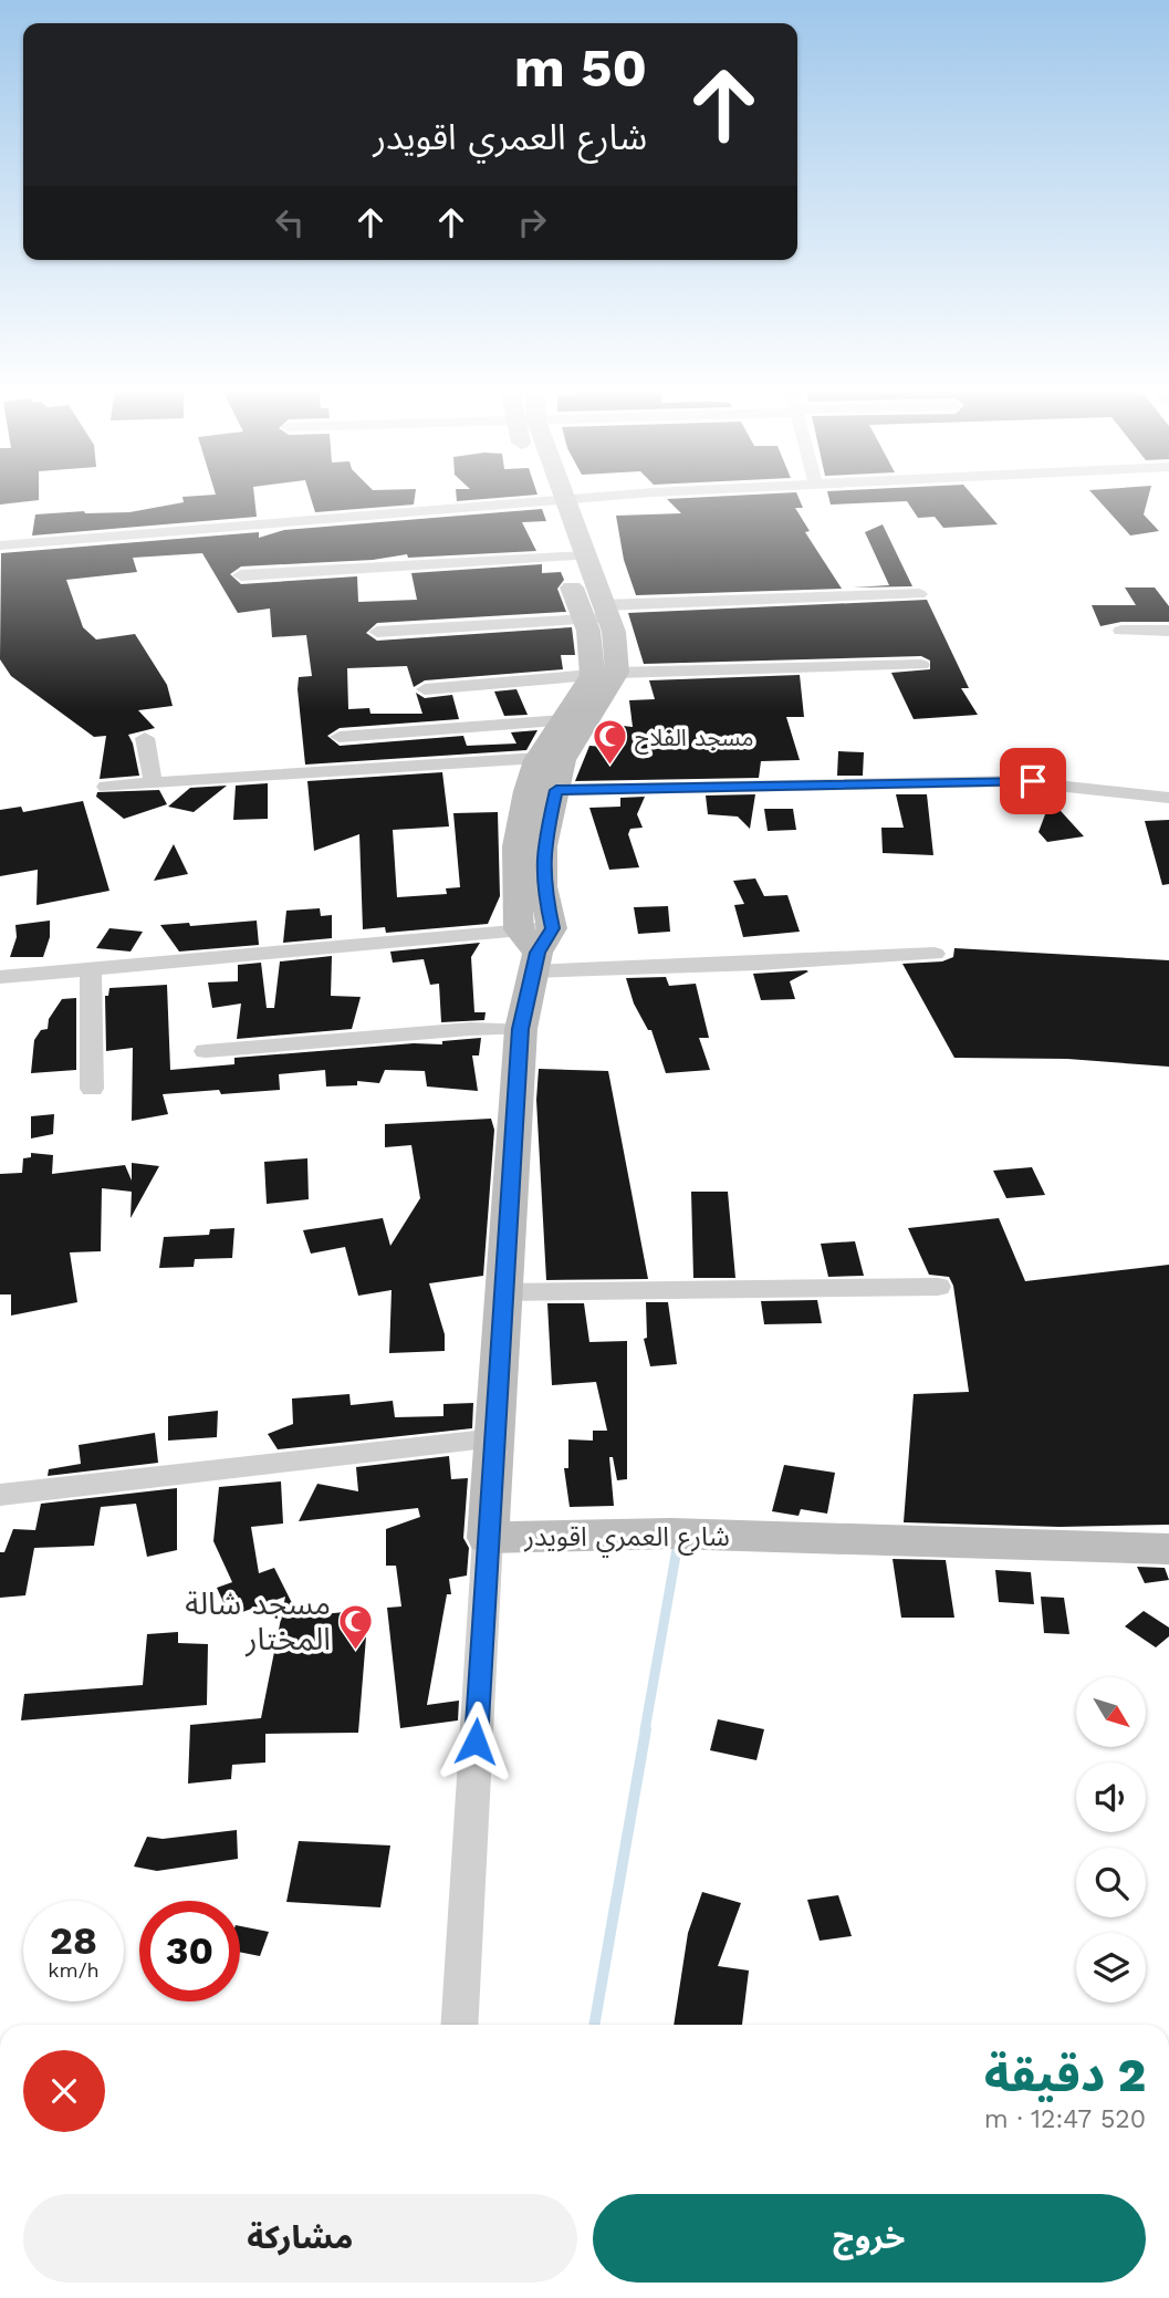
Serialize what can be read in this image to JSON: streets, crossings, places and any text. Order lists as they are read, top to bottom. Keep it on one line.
{"streets":{"street":["شارع العمري اقويدر"]},"places":{"mosque":["مسجد الفلاح","مسجد شالة المختار"]},"north":"bottom right","page":{"turn":["50 m","شارع العمري اقويدر"],"speed":"28 km/h","limit":"30","heading":["2 دقيقة","520 m · 12:47"],"buttons":["خروج","مشاركة"]}}
